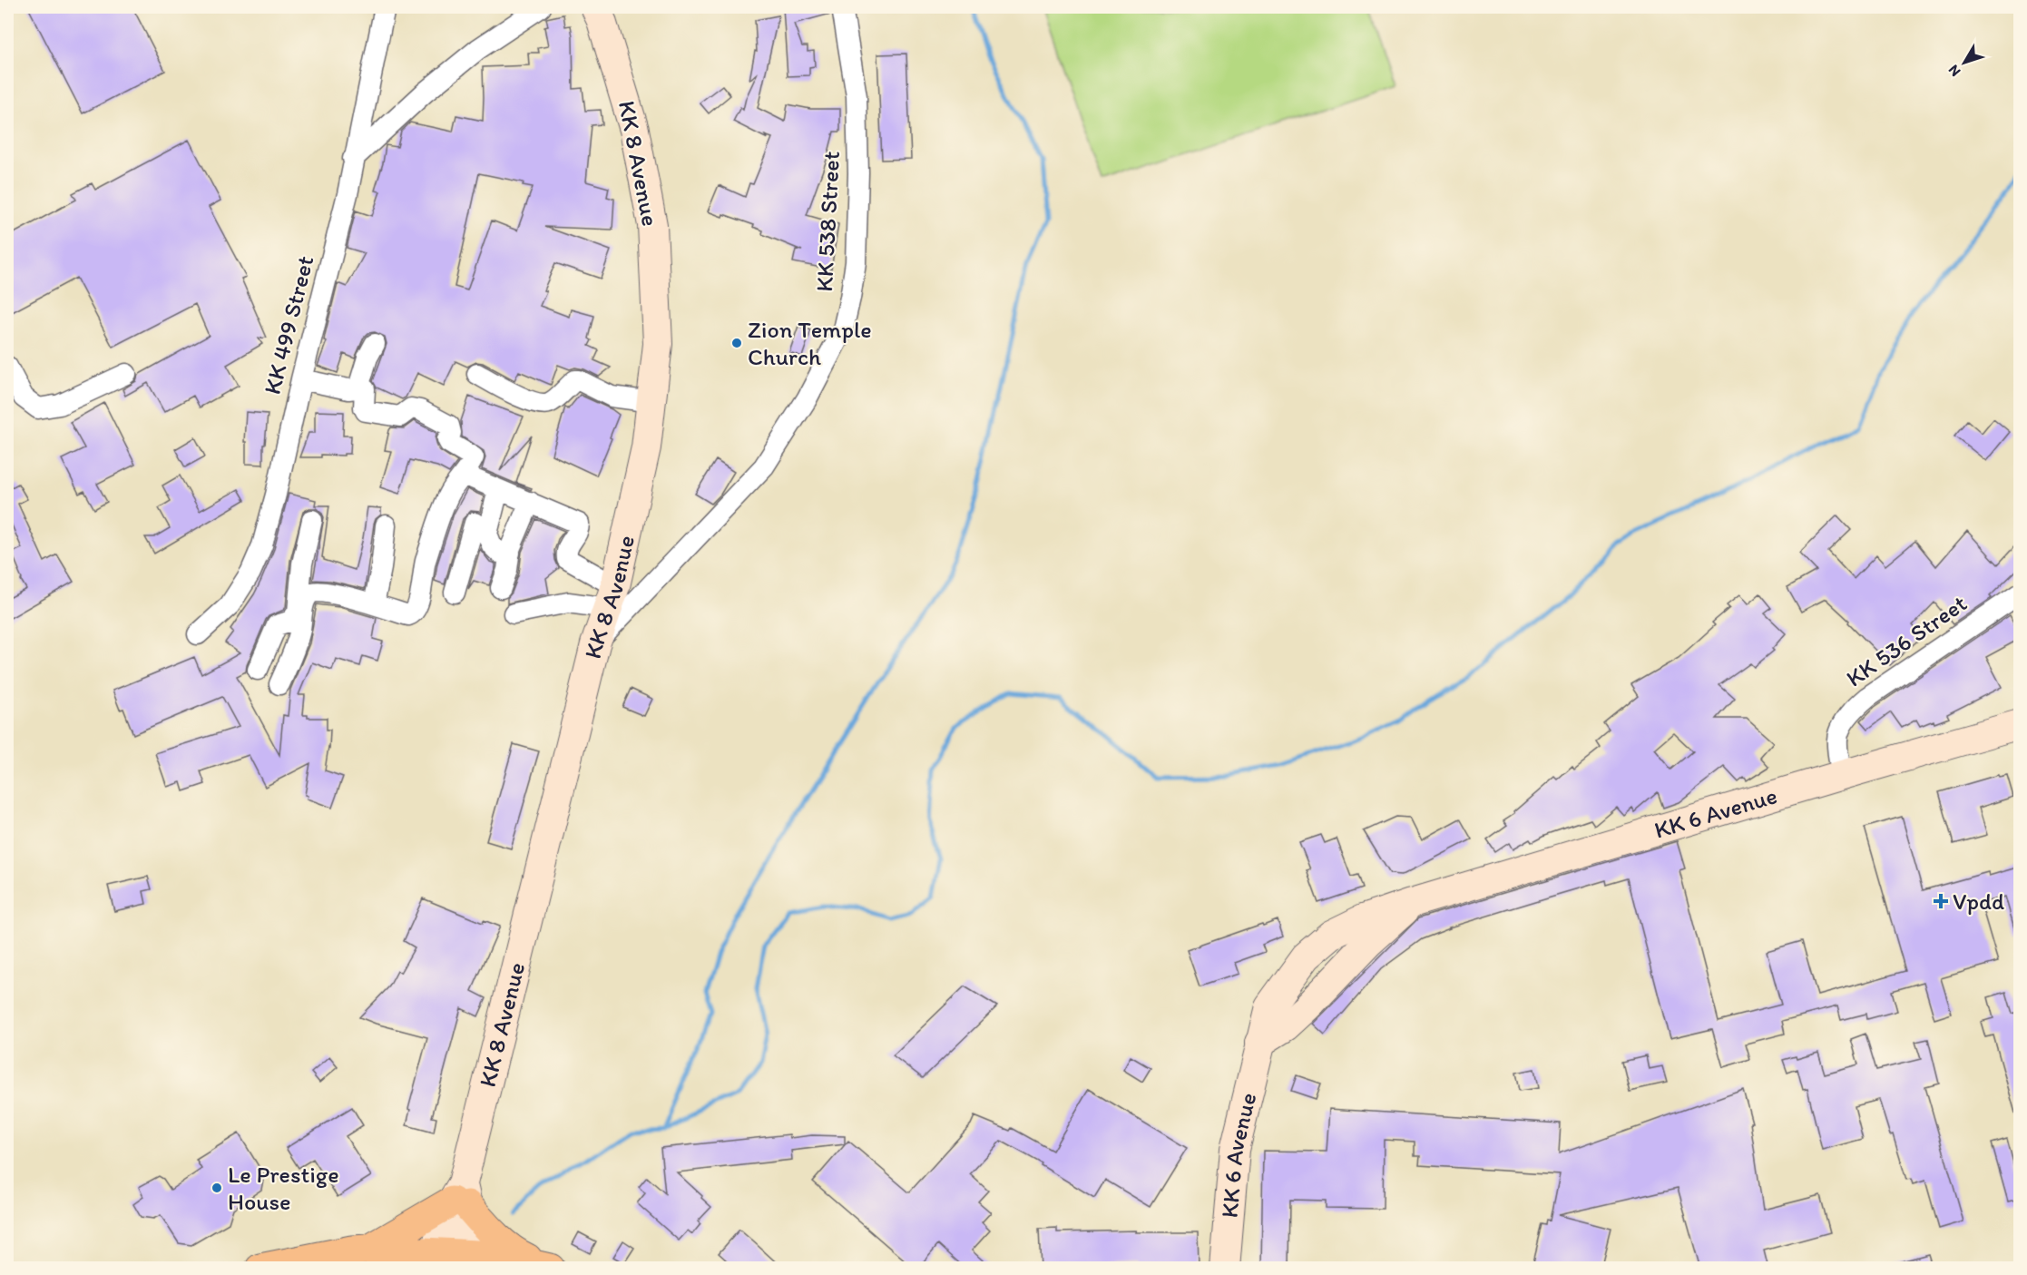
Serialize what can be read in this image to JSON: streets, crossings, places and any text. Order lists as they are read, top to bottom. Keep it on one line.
{"streets":{"main road":["KK 8 Avenue","KK 6 Avenue"],"street":["KK 538 Street","KK 499 Street","KK 536 Street"]},"crossings":[["KK 8 Avenue","KK 538 Street"],["KK 536 Street","KK 6 Avenue"]],"places":{"other":["Zion Temple Church","Le Prestige House"],"health":["Vpdd"]},"north":"bottom left"}
